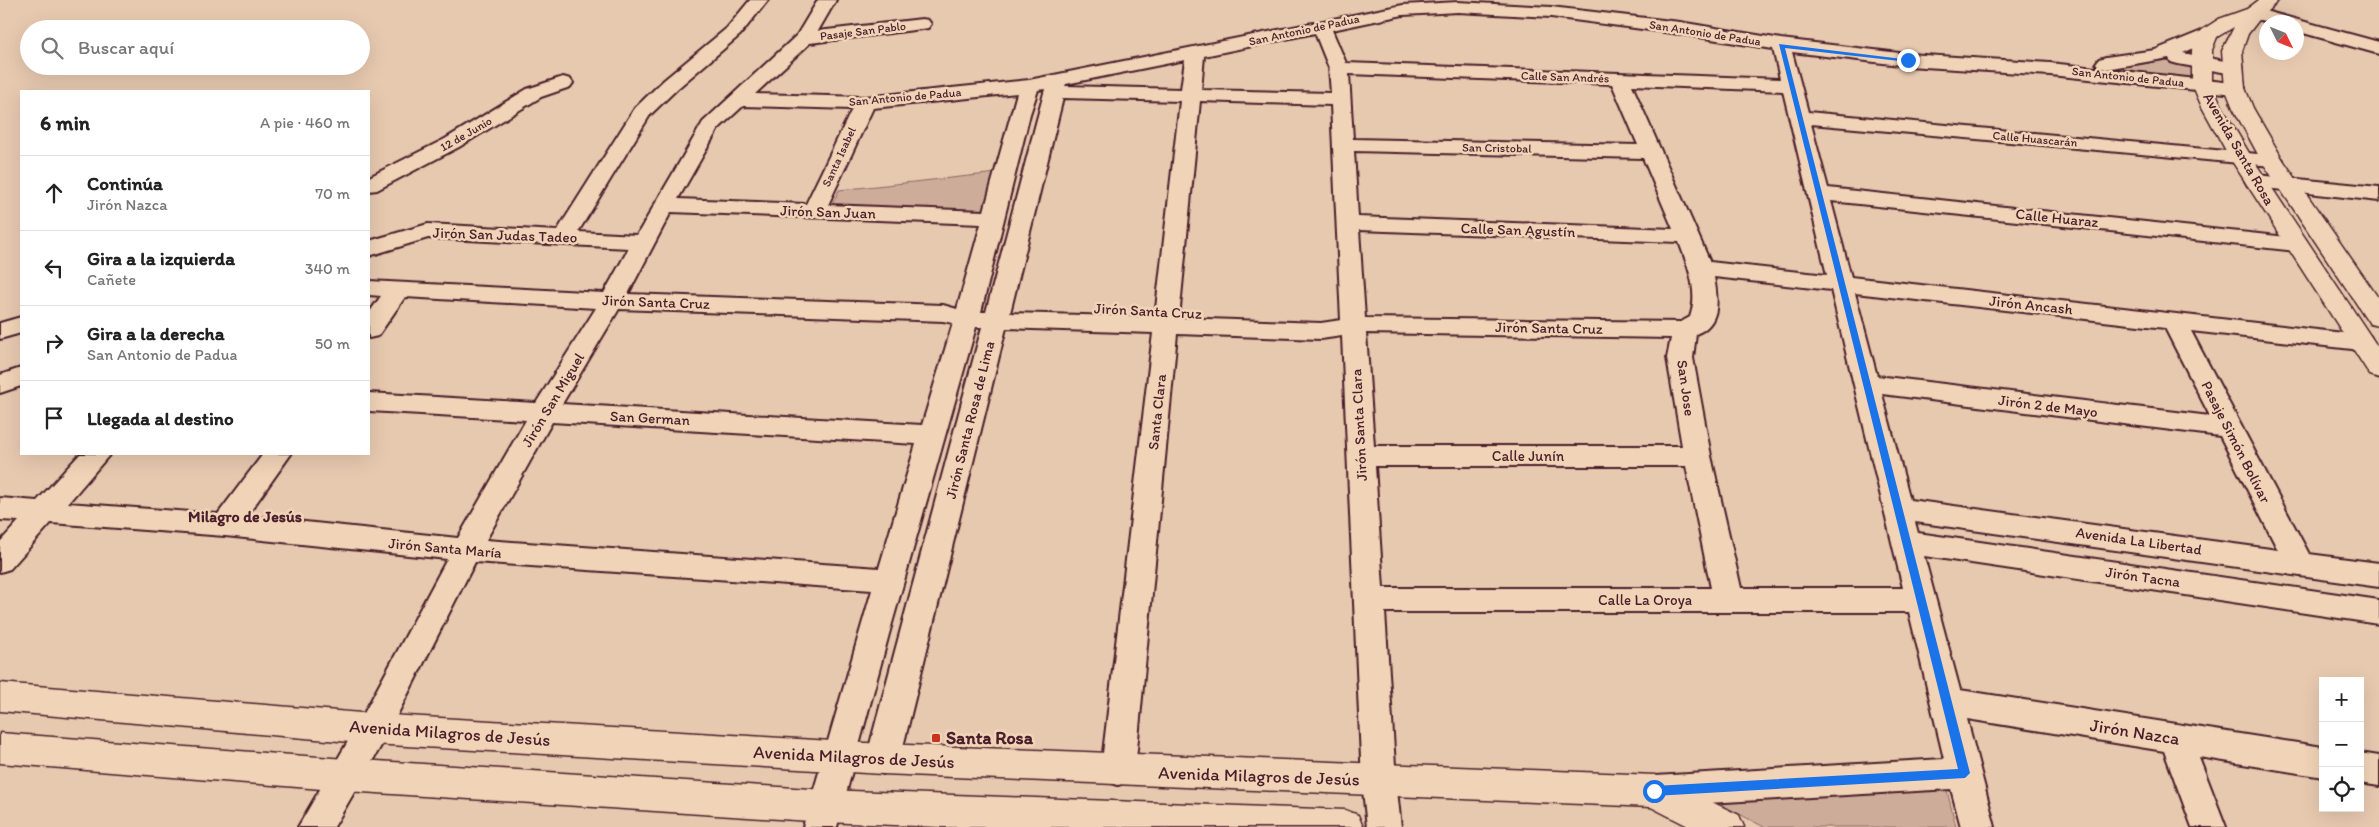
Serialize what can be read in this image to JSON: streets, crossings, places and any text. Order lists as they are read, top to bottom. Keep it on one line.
{"streets":{"street":["San Antonio de Padua","Pasaje San Pablo","Calle San Andrés","12 de Junio","Calle Huascarán","San Cristobal","Avenida Santa Rosa","Santa Isabel","Jirón San Juan","Calle Huaraz","Calle San Agustín","Jirón San Judas Tadeo","Jirón Santa Cruz","Jirón Ancash","San Jose","Jirón San Miguel","Jirón 2 de Mayo","Santa Clara","San German","Jirón Santa Rosa de Lima","Jirón Santa Clara","Pasaje Simón Bolívar","Calle Junín","Avenida La Libertad","Jirón Santa María","Jirón Tacna","Calle La Oroya","Jirón Nazca","Avenida Milagros de Jesús"]},"crossings":[["San Antonio de Padua","Avenida Santa Rosa"],["San Antonio de Padua","Santa Isabel"],["San Antonio de Padua","Jirón San Miguel"],["San Antonio de Padua","Santa Clara"],["San Antonio de Padua","Jirón Santa Rosa de Lima"],["San Antonio de Padua","Jirón Santa Clara"],["Pasaje San Pablo","Jirón San Miguel"],["Calle San Andrés","Jirón Santa Clara"],["Calle Huascarán","Avenida Santa Rosa"],["San Cristobal","Jirón Santa Clara"],["Avenida Santa Rosa","Calle Huaraz"],["Avenida Santa Rosa","Jirón Ancash"],["Santa Isabel","Jirón San Juan"],["Jirón San Juan","Jirón San Miguel"],["Jirón San Juan","Jirón Santa Rosa de Lima"],["Calle San Agustín","Jirón Santa Clara"],["Jirón San Judas Tadeo","Jirón San Miguel"],["Jirón Santa Cruz","San Jose"],["Jirón Santa Cruz","Jirón San Miguel"],["Jirón Santa Cruz","Santa Clara"],["Jirón Santa Cruz","Jirón Santa Rosa de Lima"],["Jirón Santa Cruz","Jirón Santa Clara"],["Jirón Ancash","Pasaje Simón Bolívar"],["San Jose","Calle Junín"],["San Jose","Calle La Oroya"],["Jirón San Miguel","San German"],["Jirón San Miguel","Jirón Santa María"],["Jirón San Miguel","Avenida Milagros de Jesús"],["Jirón 2 de Mayo","Pasaje Simón Bolívar"],["Santa Clara","Avenida Milagros de Jesús"],["San German","Jirón Santa Rosa de Lima"],["Jirón Santa Rosa de Lima","Jirón Santa María"],["Jirón Santa Rosa de Lima","Avenida Milagros de Jesús"],["Jirón Santa Clara","Calle Junín"],["Jirón Santa Clara","Calle La Oroya"],["Jirón Santa Clara","Avenida Milagros de Jesús"],["Pasaje Simón Bolívar","Avenida La Libertad"]],"districts":["Milagro de Jesús"],"places":{"transit":["Santa Rosa"]},"north":"bottom right","page":{"search":"Buscar aquí","heading":["6 min","A pie · 460 m"],"list":[["Continúa","Jirón Nazca","70 m"],["Gira a la izquierda","Cañete","340 m"],["Gira a la derecha","San Antonio de Padua","50 m"],"Llegada al destino"],"map_buttons":["+","−"]}}
